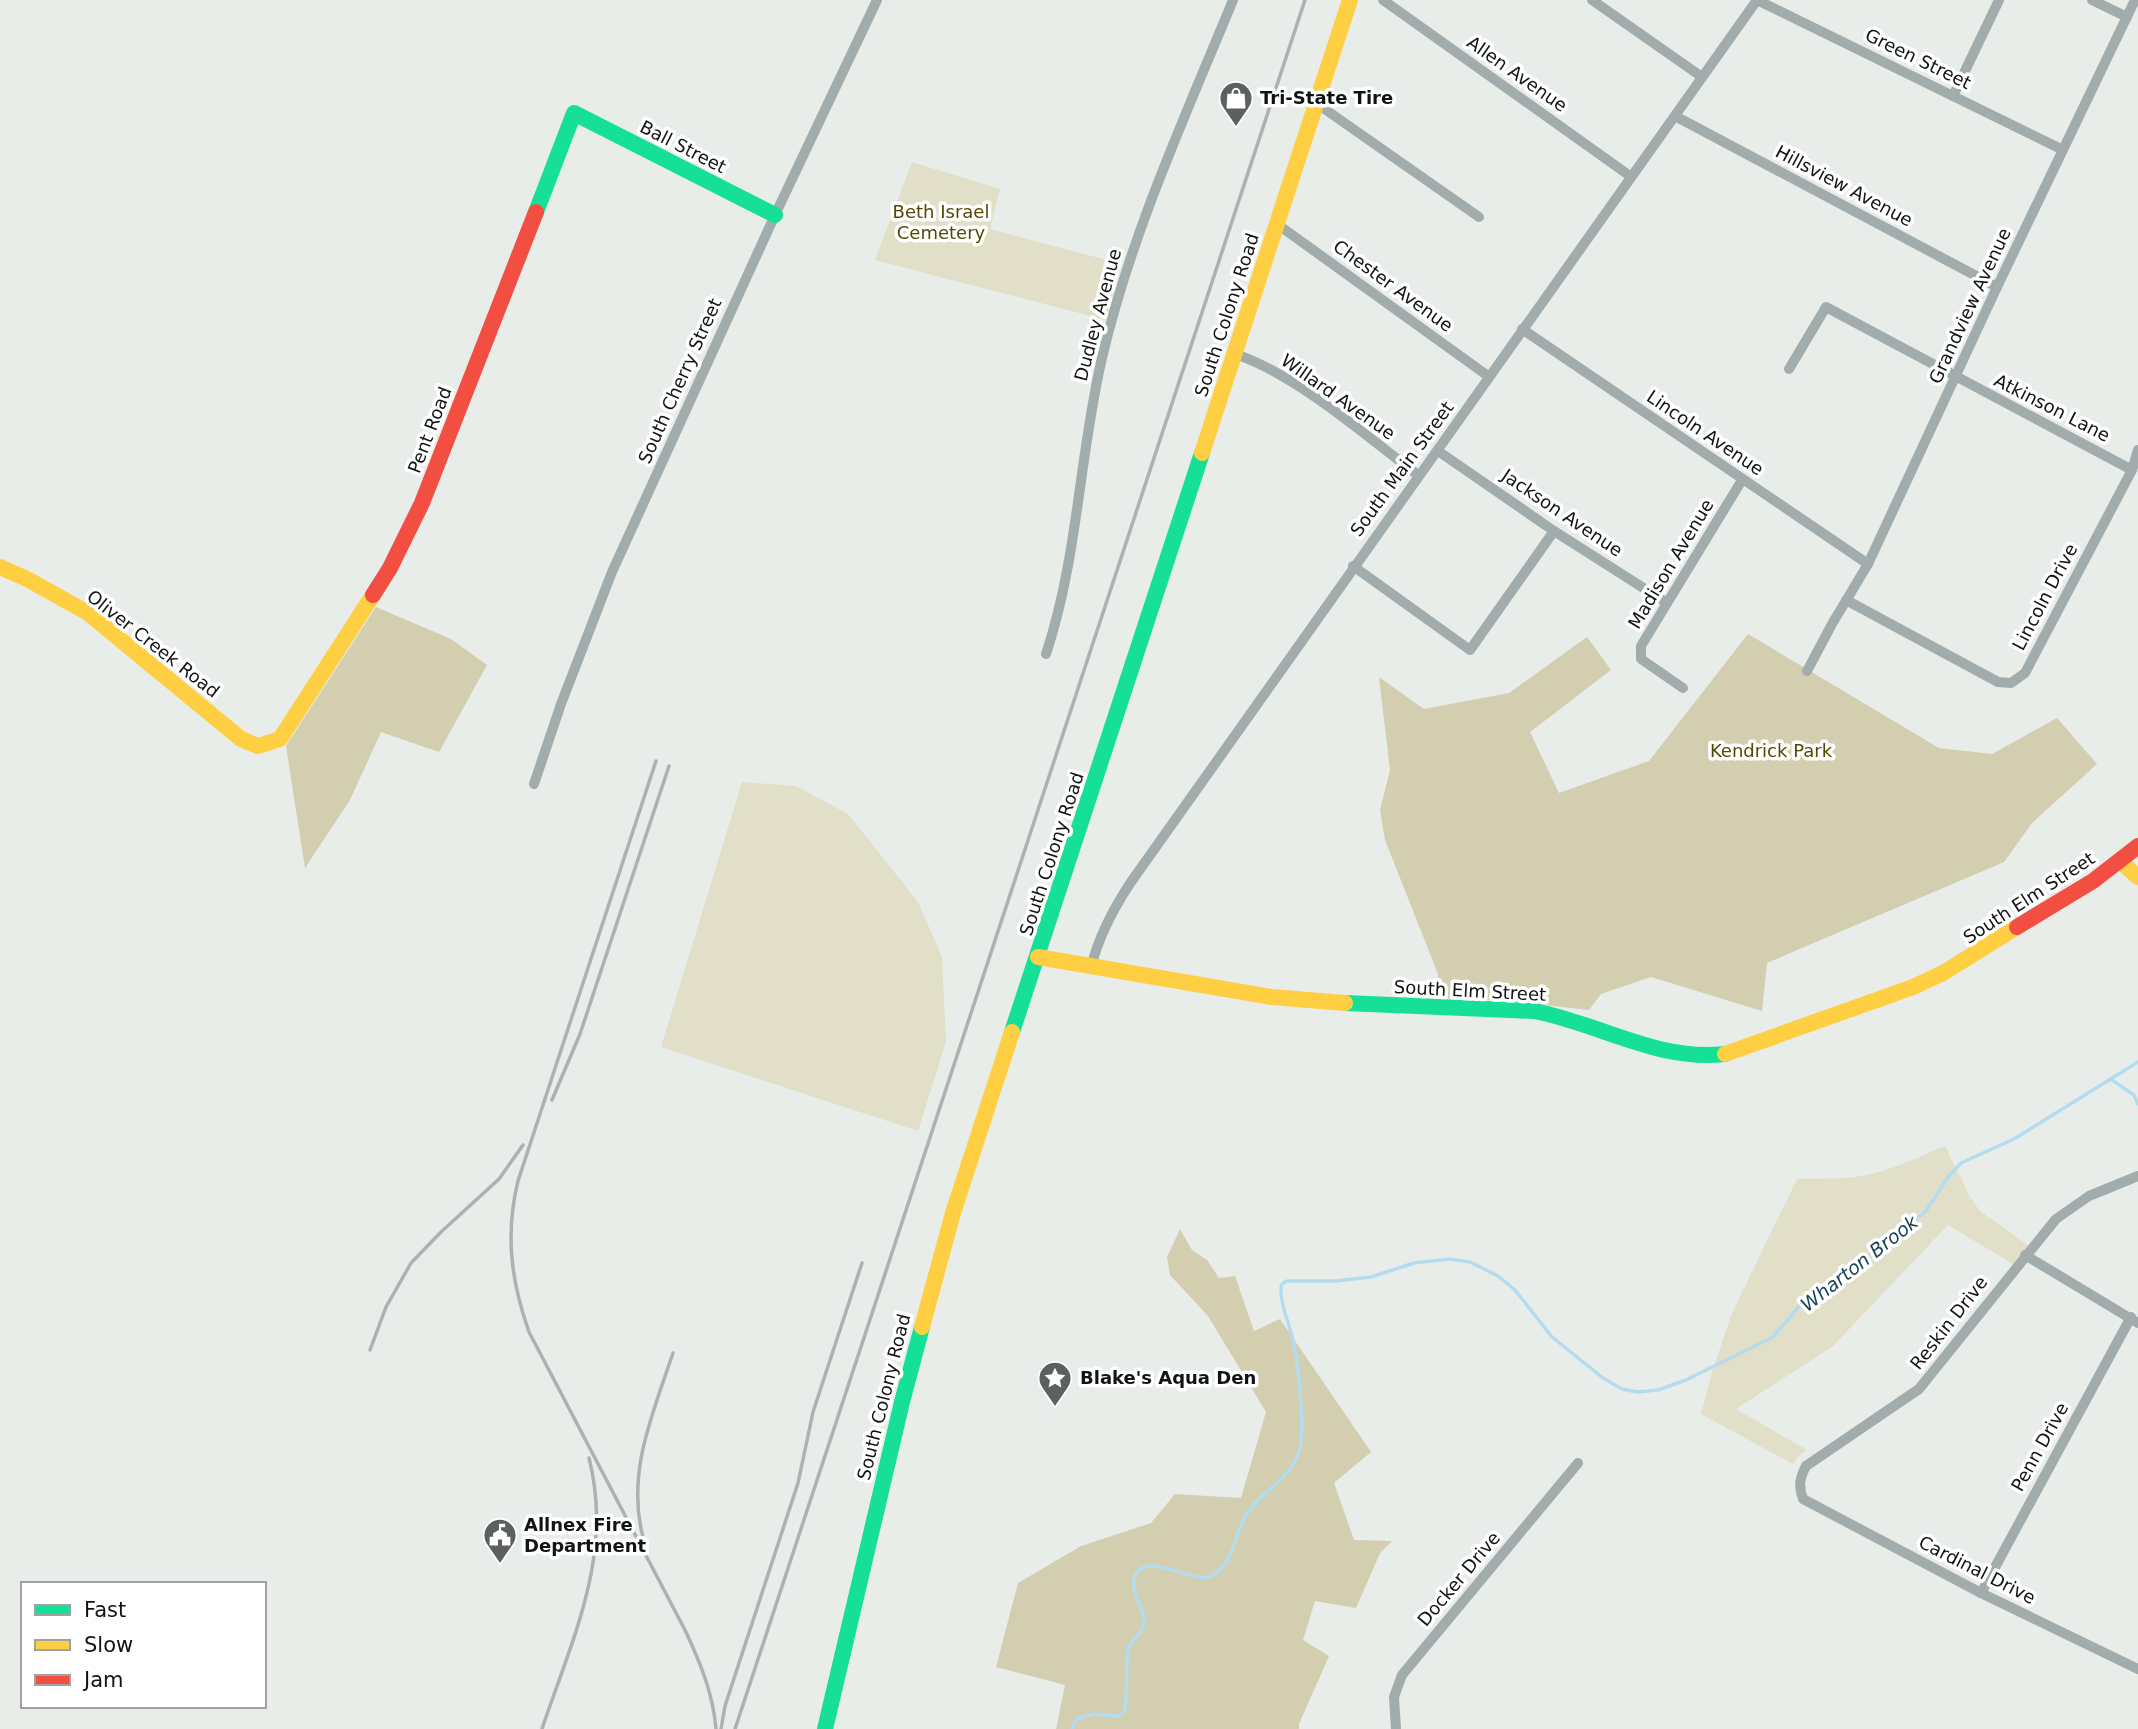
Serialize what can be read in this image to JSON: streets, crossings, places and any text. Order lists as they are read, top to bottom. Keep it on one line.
{"streets":{"main road":["Ball Street","South Colony Road","Pent Road","Oliver Creek Road","South Elm Street"],"street":["Green Street","Allen Avenue","Hillsview Avenue","Chester Avenue","Grandview Avenue","Dudley Avenue","South Cherry Street","Willard Avenue","Atkinson Lane","Lincoln Avenue","South Main Street","Jackson Avenue","Madison Avenue","Lincoln Drive","Reskin Drive","Penn Drive","Cardinal Drive","Docker Drive"]},"crossings":[["Green Street","Grandview Avenue"],["Green Street","South Main Street"],["Allen Avenue","South Main Street"],["Ball Street","South Cherry Street"],["Ball Street","Pent Road"],["Hillsview Avenue","Grandview Avenue"],["Hillsview Avenue","South Main Street"],["Chester Avenue","South Colony Road"],["Chester Avenue","South Main Street"],["Grandview Avenue","Atkinson Lane"],["Grandview Avenue","Lincoln Avenue"],["Grandview Avenue","Lincoln Drive"],["South Colony Road","Willard Avenue"],["South Colony Road","South Elm Street"],["Willard Avenue","South Main Street"],["Atkinson Lane","Lincoln Drive"],["Pent Road","Oliver Creek Road"],["Lincoln Avenue","South Main Street"],["Lincoln Avenue","Madison Avenue"],["South Main Street","Jackson Avenue"],["South Main Street","South Elm Street"],["Jackson Avenue","Madison Avenue"],["Reskin Drive","Cardinal Drive"],["Penn Drive","Cardinal Drive"]],"water":["Wharton Brook"],"parks":["Beth Israel Cemetery","Kendrick Park"],"places":{"shop":["Tri-State Tire"],"place":["Blake's Aqua Den"],"public building":["Allnex Fire Department"]},"legend":["Fast","Slow","Jam"]}
